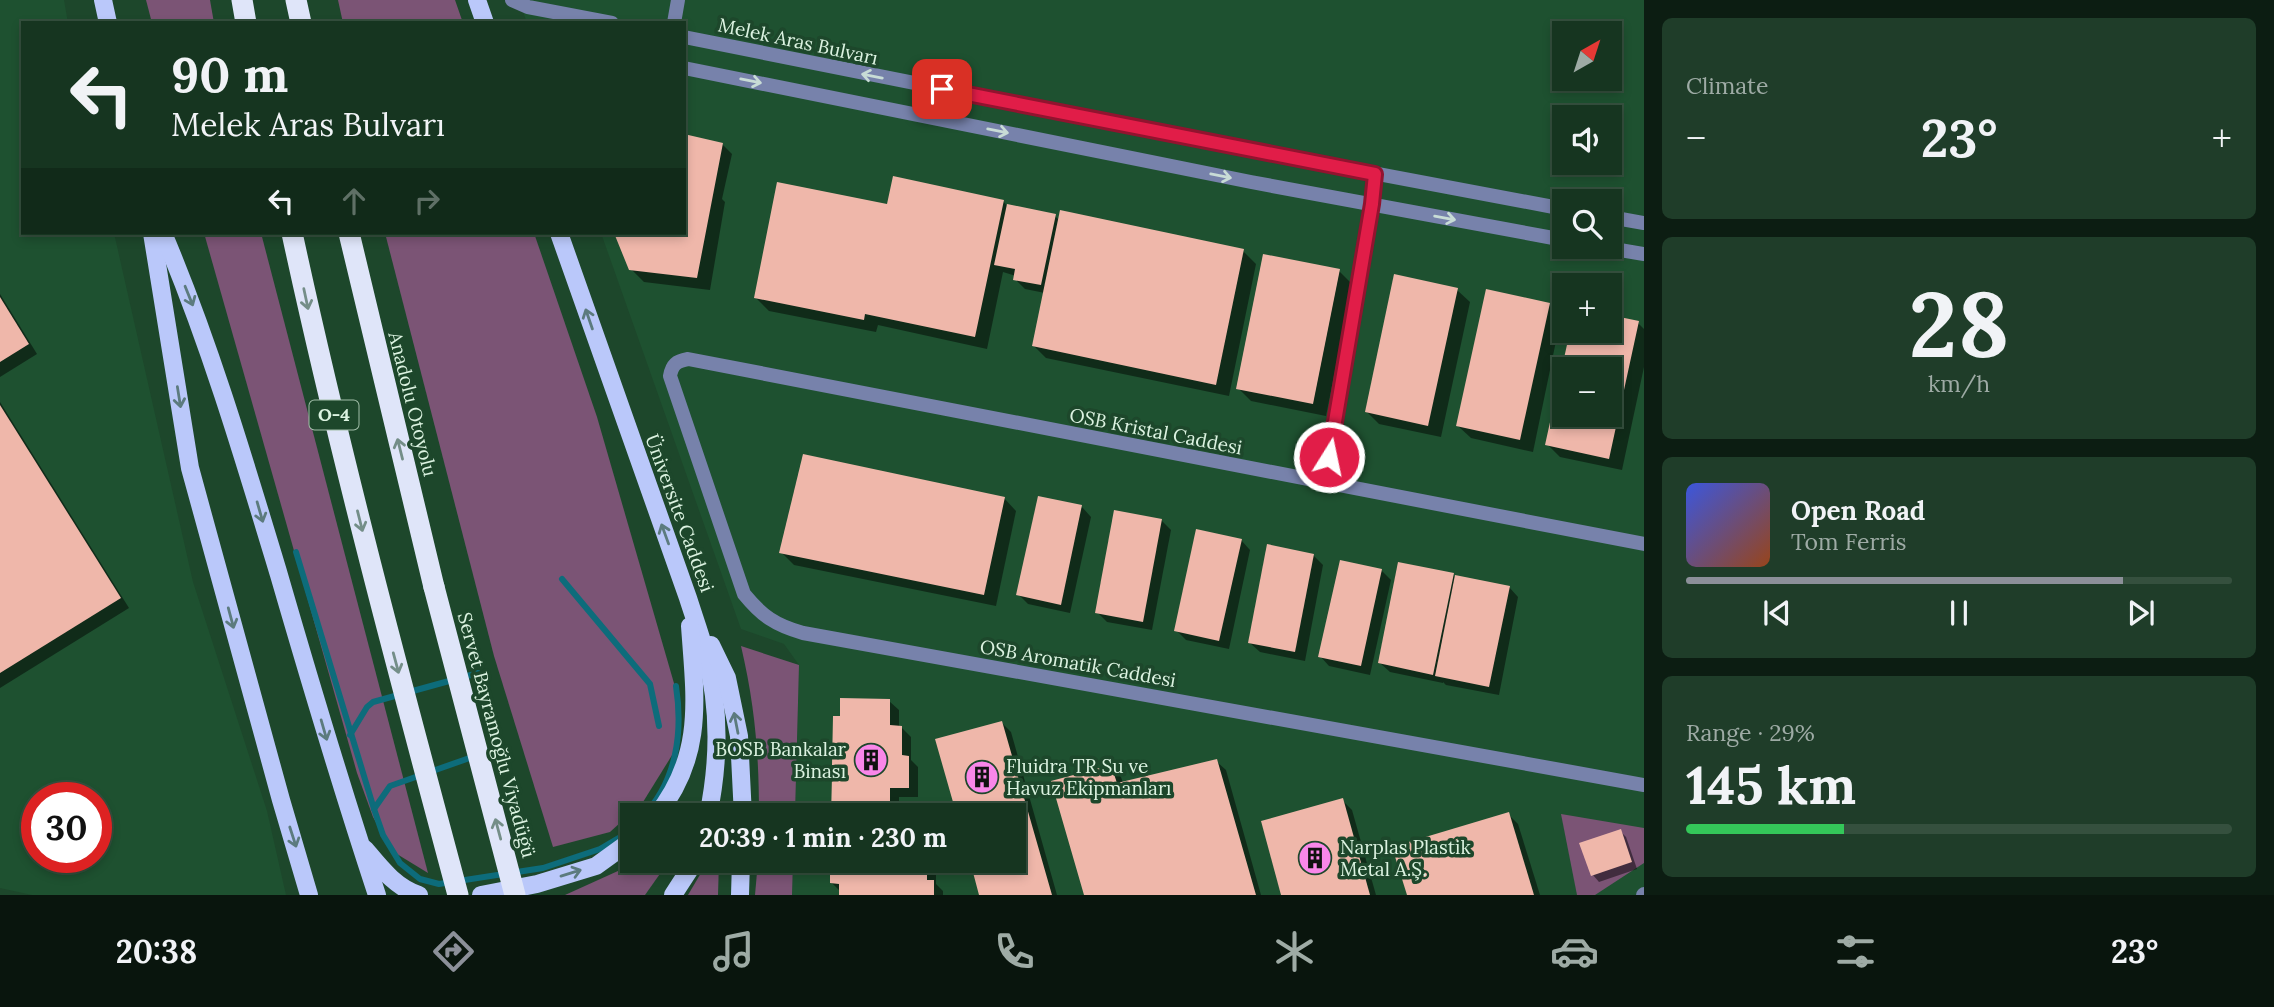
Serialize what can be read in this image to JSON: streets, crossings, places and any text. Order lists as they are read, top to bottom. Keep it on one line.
{"streets":{"highway":["Anadolu Otoyolu","O-4","Servet Bayramoğlu Viyadüğü"],"main road":["Üniversite Caddesi"],"street":["Melek Aras Bulvarı","OSB Kristal Caddesi","OSB Aromatik Caddesi"]},"crossings":[["Anadolu Otoyolu","Servet Bayramoğlu Viyadüğü"],["OSB Kristal Caddesi","OSB Aromatik Caddesi"]],"one_way":["Üniversite Caddesi"],"places":{"building":["BOSB Bankalar Binası","Fluidra TR Su ve Havuz Ekipmanları","Narplas Plastik Metal A.Ş."]},"north":"top right","page":{"tile":["Climate",["28","km/h"],["Range · 29%","145 km"]],"map_buttons":["+","−"],"turn":["90 m","Melek Aras Bulvarı"],"heat":["−","23°","+"],"song":["Open Road","Tom Ferris"],"limit":"30","trip":"20:39 · 1 min · 230 m","tabs":["20:38","23°"]}}
